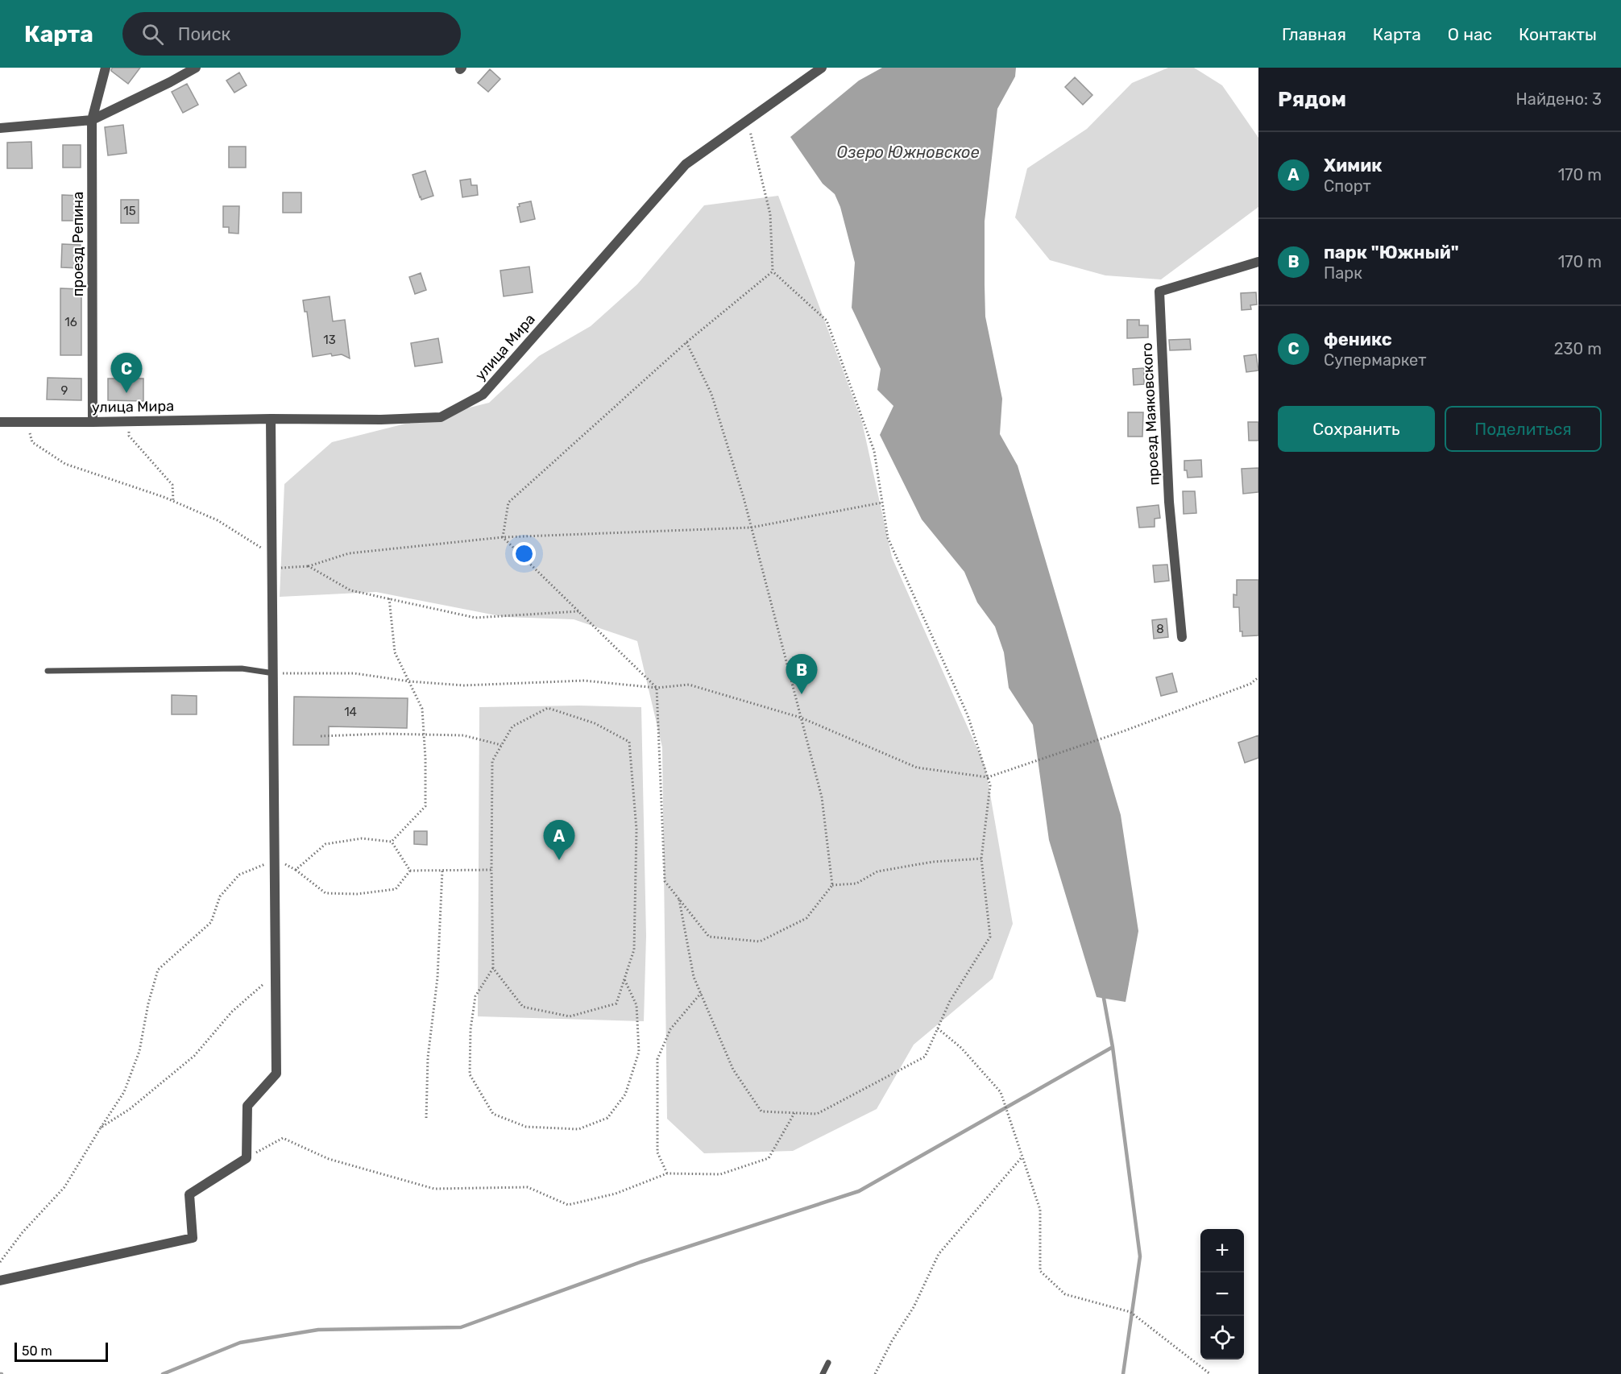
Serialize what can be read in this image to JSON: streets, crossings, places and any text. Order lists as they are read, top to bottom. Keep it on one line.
{"streets":{"street":["проезд Репина","улица Мира","проезд Маяковского"]},"crossings":[["проезд Репина","улица Мира"]],"water":["Озеро Южновское"],"house_numbers":["15","16","13","9","8","14"],"scale_bar":"50 m","page":{"header":"Карта","search":"Поиск","nav":["Главная","Карта","О нас","Контакты"],"heading":["Рядом","Найдено: 3"],"list":[{"mark":"A","name":"Химик","note":"Спорт","value":"170 m"},{"mark":"B","name":"парк \"Южный\"","note":"Парк","value":"170 m"},{"mark":"C","name":"феникс","note":"Супермаркет","value":"230 m"}],"pins":["C","B","A"],"buttons":["Сохранить","Поделиться"],"map_buttons":["+","−"],"scale":"50 m"}}
